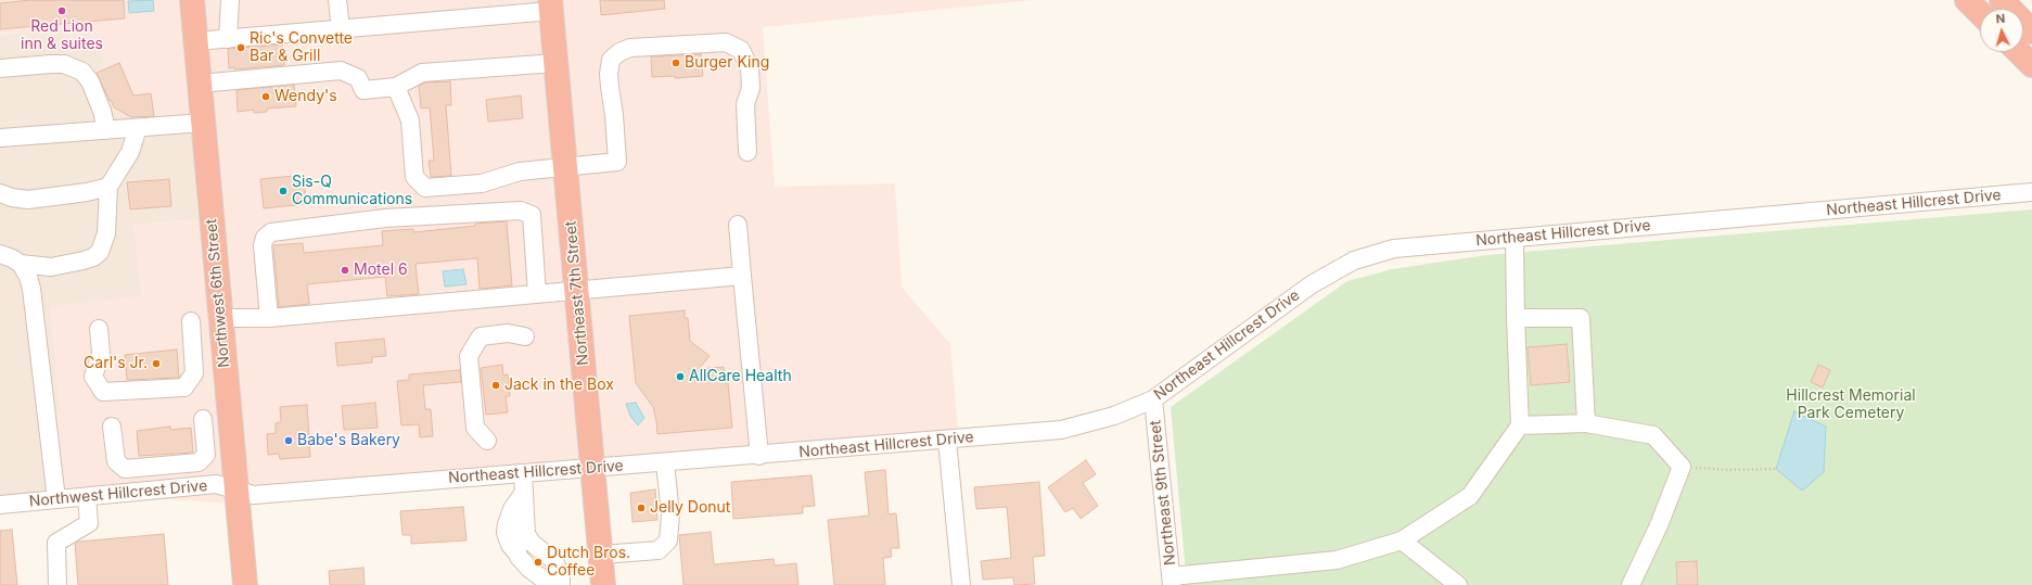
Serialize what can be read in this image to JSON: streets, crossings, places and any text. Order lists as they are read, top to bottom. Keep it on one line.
{"streets":{"highway":["Northwest 6th Street","Northeast 7th Street"],"street":["Northeast Hillcrest Drive","Northeast 9th Street","Northwest Hillcrest Drive"]},"crossings":[["Northeast Hillcrest Drive","Northwest 6th Street"],["Northeast Hillcrest Drive","Northeast 7th Street"],["Northeast Hillcrest Drive","Northeast 9th Street"],["Northeast Hillcrest Drive","Northwest Hillcrest Drive"],["Northwest 6th Street","Northwest Hillcrest Drive"]],"parks":["Hillcrest Memorial Park Cemetery"],"places":["Red Lion inn & suites","Ric's Convette Bar & Grill","Burger King","Wendy's","Sis-Q Communications","Motel 6","Carl's Jr.","AllCare Health","Jack in the Box","Babe's Bakery","Jelly Donut","Dutch Bros. Coffee"],"north":"top"}
